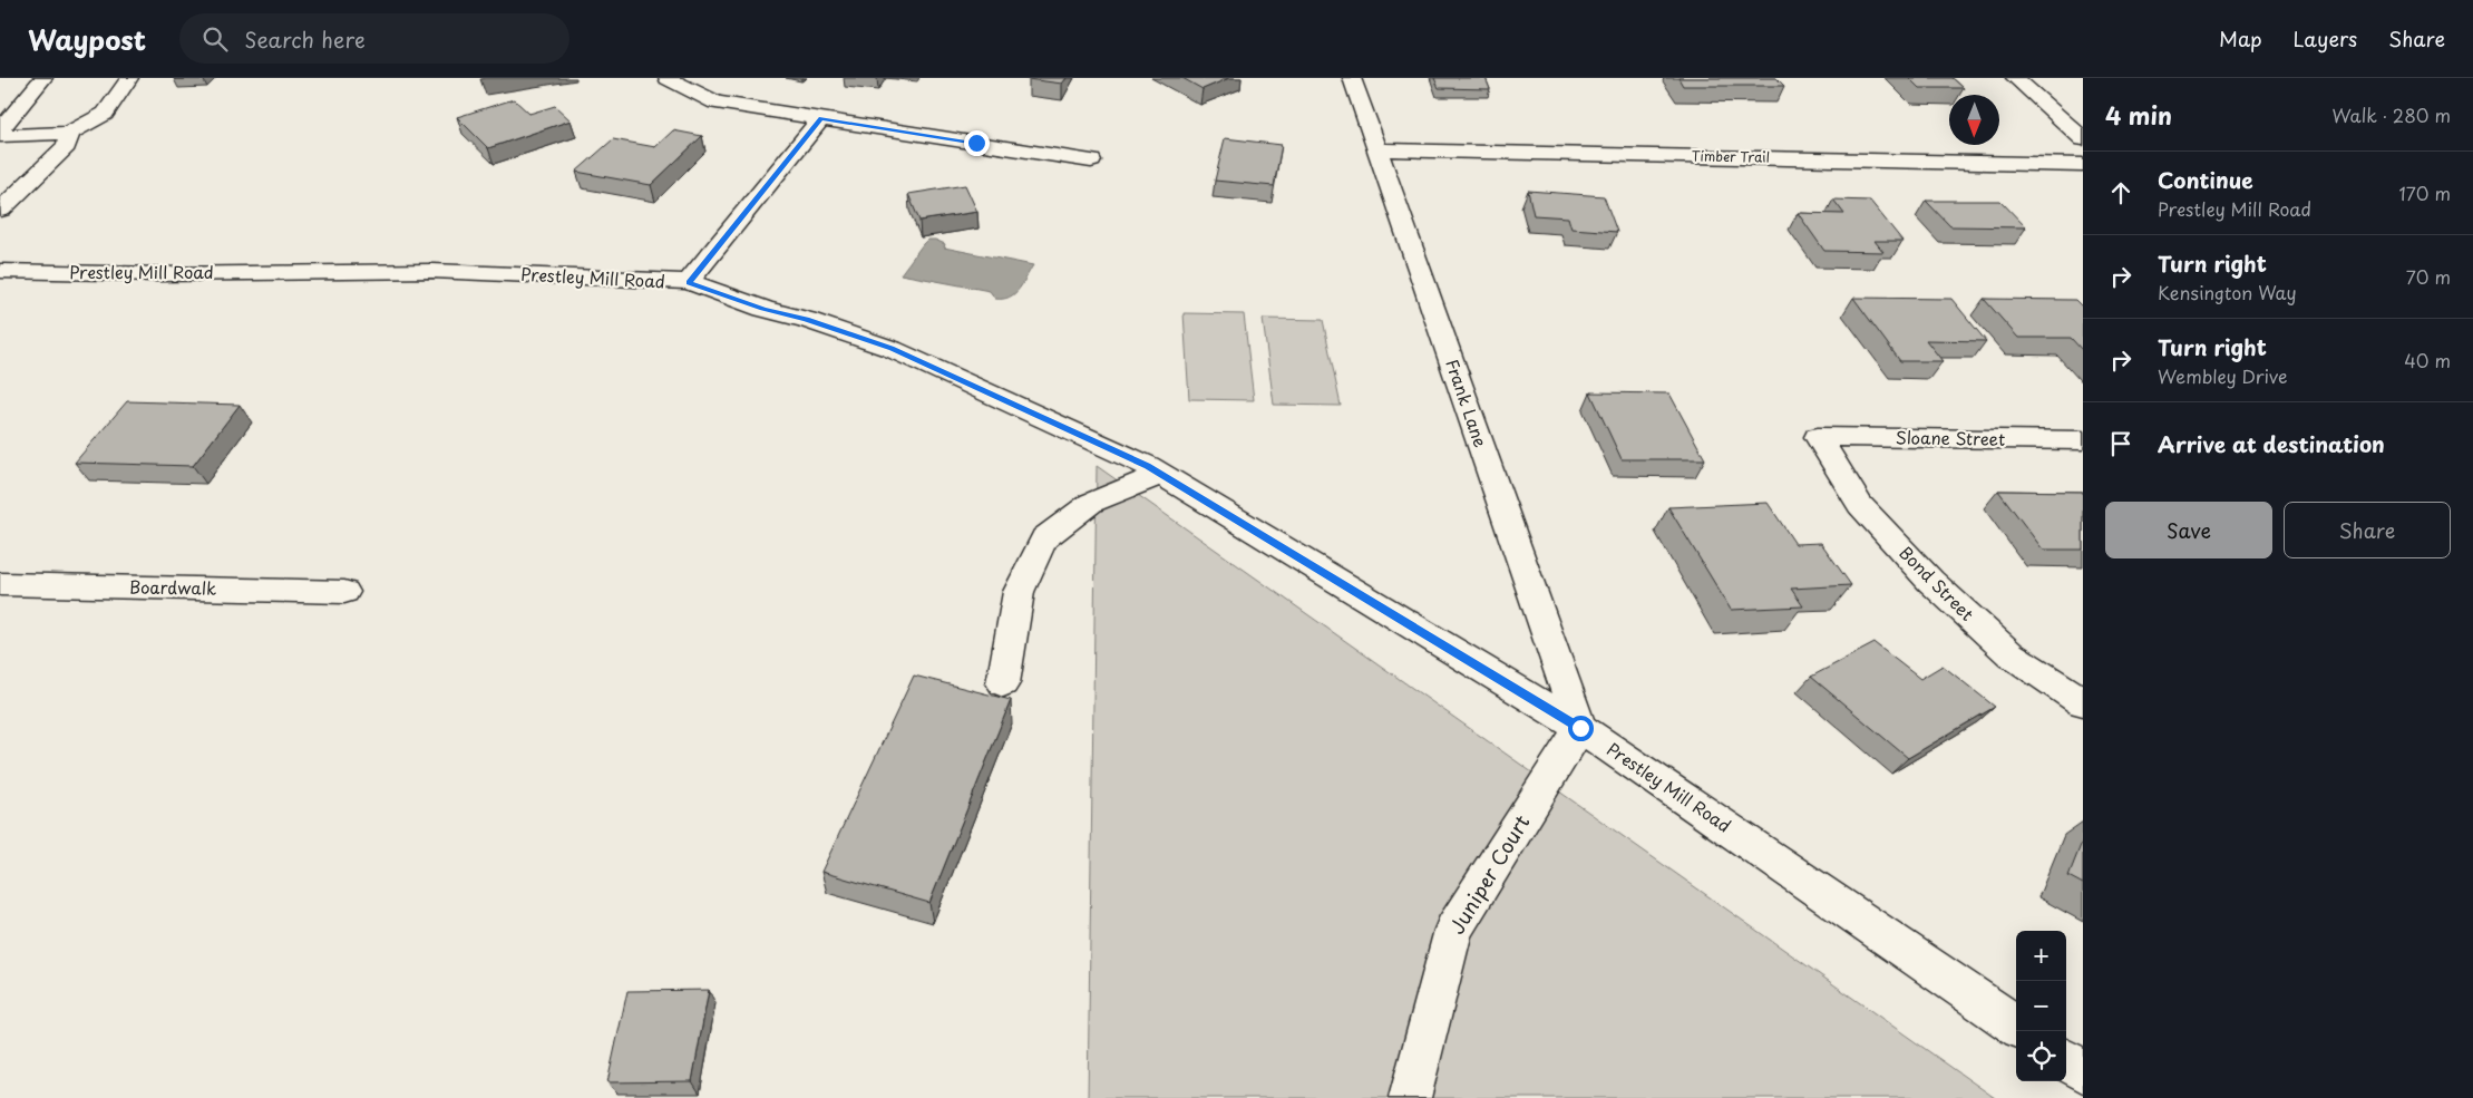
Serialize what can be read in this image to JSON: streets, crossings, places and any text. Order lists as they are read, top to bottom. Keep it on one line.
{"streets":{"street":["Timber Trail","Prestley Mill Road","Frank Lane","Sloane Street","Bond Street","Boardwalk","Juniper Court"]},"crossings":[["Timber Trail","Frank Lane"],["Prestley Mill Road","Frank Lane"],["Prestley Mill Road","Juniper Court"],["Frank Lane","Juniper Court"],["Sloane Street","Bond Street"]],"north":"bottom","page":{"header":"Waypost","search":"Search here","nav":["Map","Layers","Share"],"heading":["4 min","Walk · 280 m"],"list":[["Continue","Prestley Mill Road","170 m"],["Turn right","Kensington Way","70 m"],["Turn right","Wembley Drive","40 m"],"Arrive at destination"],"buttons":["Save","Share"],"map_buttons":["+","−"]}}
